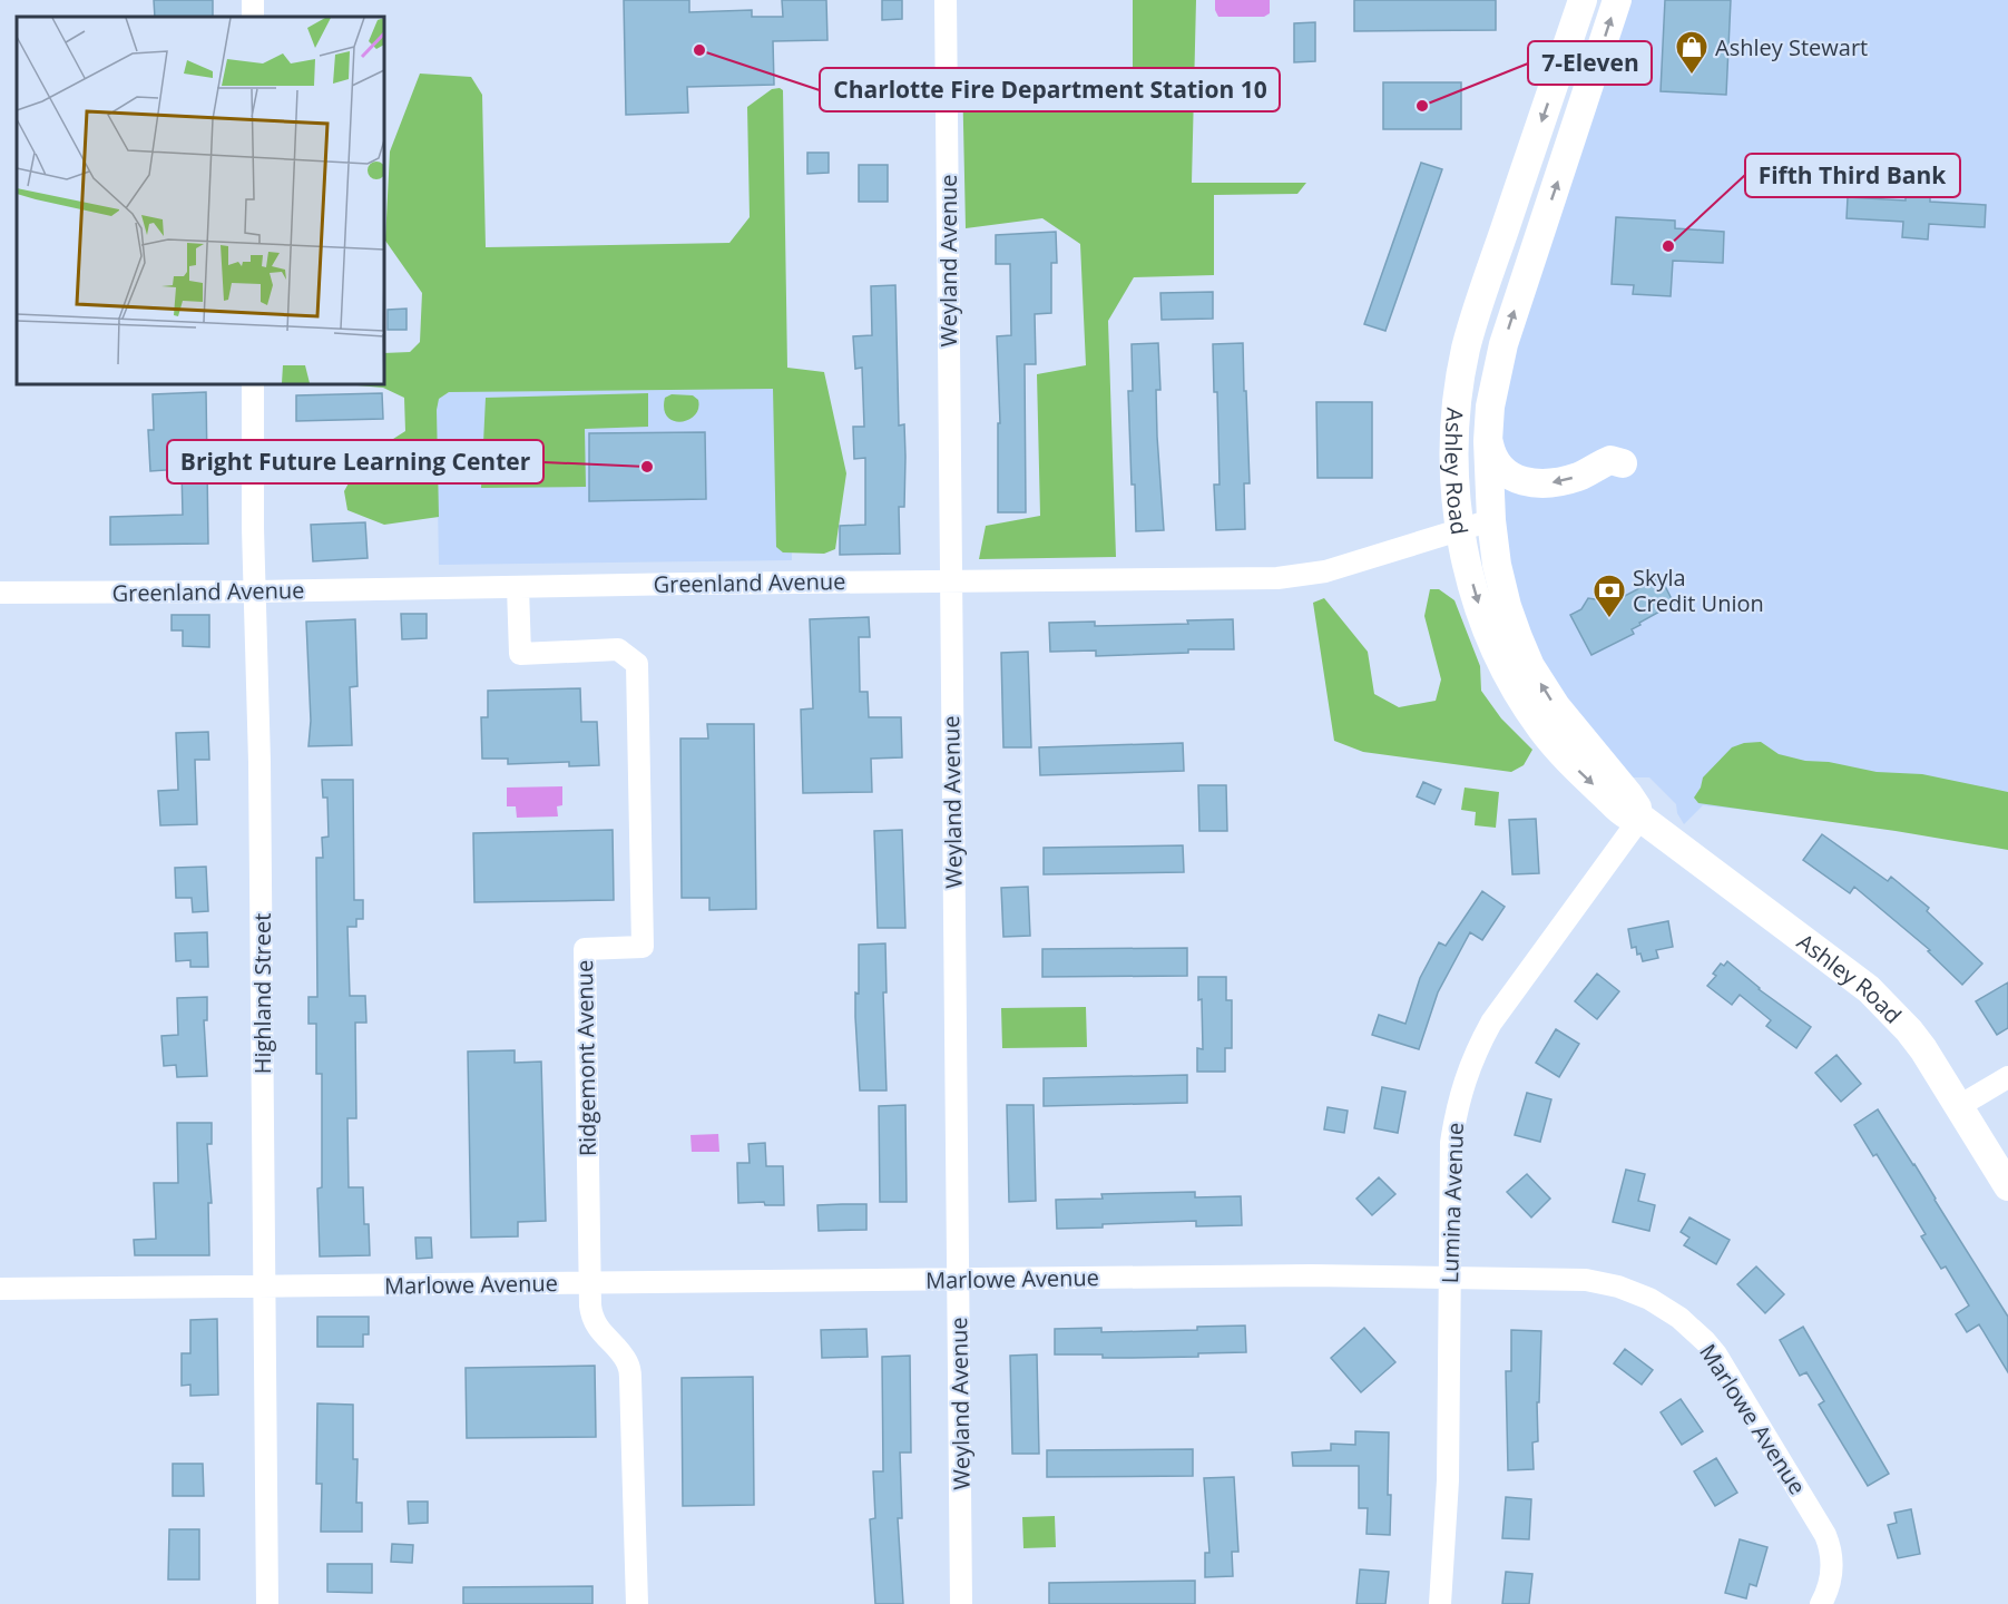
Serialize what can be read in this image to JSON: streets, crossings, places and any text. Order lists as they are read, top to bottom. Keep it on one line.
{"streets":{"street":["Weyland Avenue","Ashley Road","Greenland Avenue","Highland Street","Ridgemont Avenue","Lumina Avenue","Marlowe Avenue"]},"crossings":[["Weyland Avenue","Greenland Avenue"],["Weyland Avenue","Marlowe Avenue"],["Ashley Road","Greenland Avenue"],["Ashley Road","Lumina Avenue"],["Greenland Avenue","Highland Street"],["Greenland Avenue","Ridgemont Avenue"],["Highland Street","Marlowe Avenue"],["Ridgemont Avenue","Marlowe Avenue"],["Lumina Avenue","Marlowe Avenue"]],"places":{"other":["Charlotte Fire Department Station 10","7-Eleven","Fifth Third Bank","Bright Future Learning Center"],"shop":["Ashley Stewart"],"bank":["Skyla Credit Union"]}}
